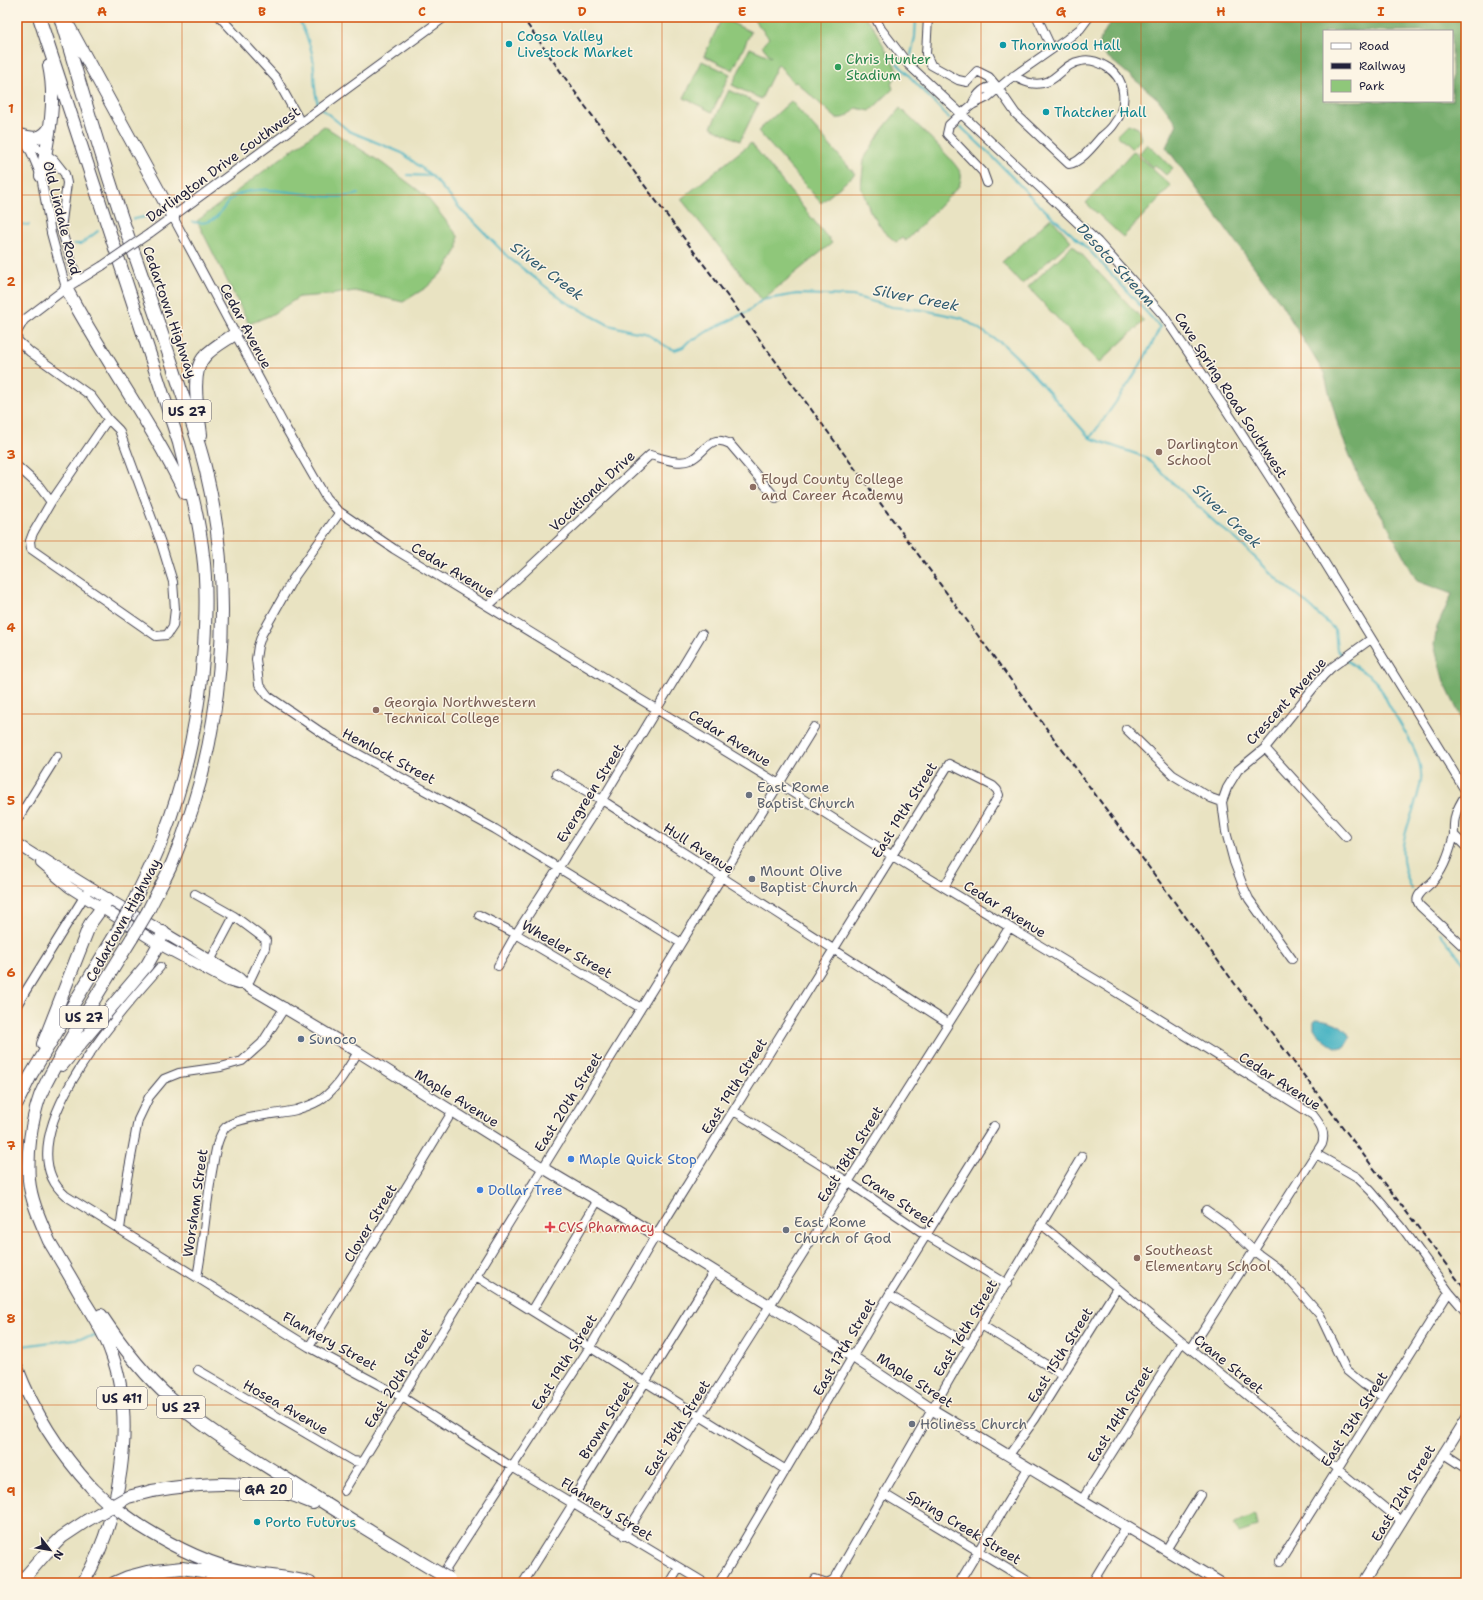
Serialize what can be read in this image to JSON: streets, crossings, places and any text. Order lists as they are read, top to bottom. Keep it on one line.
{"streets":{"highway":["Cedartown Highway","US 27","US 411","GA 20"],"main road":["Maple Avenue","Maple Street","East 12th Street"],"street":["Darlington Drive Southwest","Old Lindale Road","Cedar Avenue","Cave Spring Road Southwest","Vocational Drive","Crescent Avenue","Hemlock Street","Evergreen Street","East 19th Street","Hull Avenue","Wheeler Street","East 20th Street","East 18th Street","Crane Street","Worsham Street","Clover Street","East 16th Street","Flannery Street","East 17th Street","East 15th Street","Hosea Avenue","East 14th Street","East 13th Street","Brown Street","Spring Creek Street"]},"crossings":[["Darlington Drive Southwest","Old Lindale Road"],["Darlington Drive Southwest","Cedar Avenue"],["Cedartown Highway","US 27"],["Cedartown Highway","Maple Avenue"],["Cedartown Highway","US 411"],["Cedar Avenue","Vocational Drive"],["Cedar Avenue","Hemlock Street"],["Cedar Avenue","Evergreen Street"],["Cedar Avenue","East 19th Street"],["Cedar Avenue","East 20th Street"],["Cedar Avenue","East 18th Street"],["Cave Spring Road Southwest","Crescent Avenue"],["US 27","US 411"],["US 27","GA 20"],["Hemlock Street","Evergreen Street"],["Hemlock Street","East 20th Street"],["Evergreen Street","Hull Avenue"],["Evergreen Street","Wheeler Street"],["East 19th Street","Hull Avenue"],["East 19th Street","Maple Avenue"],["East 19th Street","Crane Street"],["East 19th Street","Flannery Street"],["East 19th Street","Maple Street"],["Hull Avenue","East 20th Street"],["Hull Avenue","East 18th Street"],["Wheeler Street","East 20th Street"],["Maple Avenue","East 20th Street"],["Maple Avenue","Worsham Street"],["Maple Avenue","Clover Street"],["Maple Avenue","Maple Street"],["East 20th Street","Flannery Street"],["East 20th Street","Hosea Avenue"],["East 18th Street","Crane Street"],["East 18th Street","Flannery Street"],["East 18th Street","Maple Street"],["Crane Street","East 16th Street"],["Crane Street","East 17th Street"],["Crane Street","East 15th Street"],["Crane Street","East 14th Street"],["Crane Street","East 13th Street"],["Crane Street","East 12th Street"],["Worsham Street","Flannery Street"],["Clover Street","Flannery Street"],["East 16th Street","Maple Street"],["East 16th Street","Spring Creek Street"],["Flannery Street","Brown Street"],["East 17th Street","Maple Street"],["East 15th Street","Maple Street"],["Maple Street","East 14th Street"],["Maple Street","Brown Street"]],"water":["Desoto Stream","Silver Creek"],"places":{"other":["Coosa Valley Livestock Market","Thornwood Hall","Chris Hunter Stadium","Thatcher Hall","Darlington School","Floyd County College and Career Academy","Georgia Northwestern Technical College","East Rome Baptist Church","Mount Olive Baptist Church","Sunoco","Maple Quick Stop","Dollar Tree","East Rome Church of God","Southeast Elementary School","Holiness Church","Porto Futurus"],"health":["CVS Pharmacy"]},"legend":["Road","Railway","Park"],"north":"bottom right","grid":{"columns":["A","B","C","D","E","F","G","H","I"],"rows":["1","2","3","4","5","6","7","8","9"]}}
